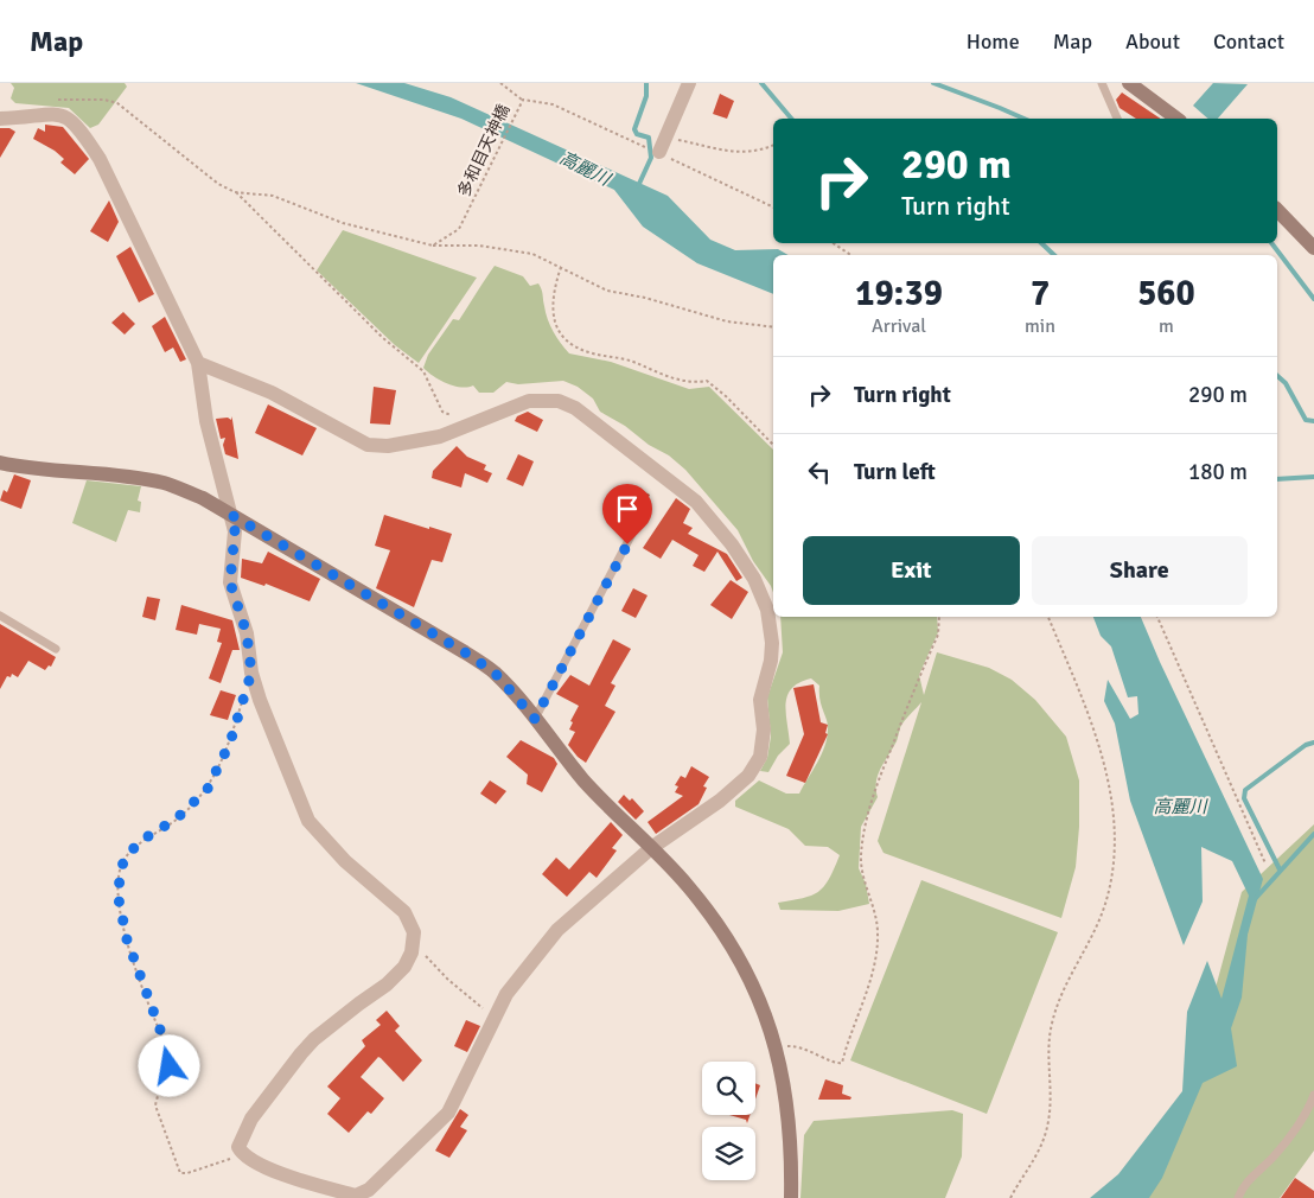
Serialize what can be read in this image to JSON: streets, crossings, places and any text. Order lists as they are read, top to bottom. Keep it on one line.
{"streets":{"path":["多和目天神橋"]},"water":["高麗川"],"page":{"header":"Map","nav":["Home","Map","About","Contact"],"turn":["290 m","Turn right"],"eta":["19:39","Arrival","7","min","560","m"],"list":[{"name":"Turn right","value":"290 m"},{"name":"Turn left","value":"180 m"}],"buttons":["Exit","Share"]}}
